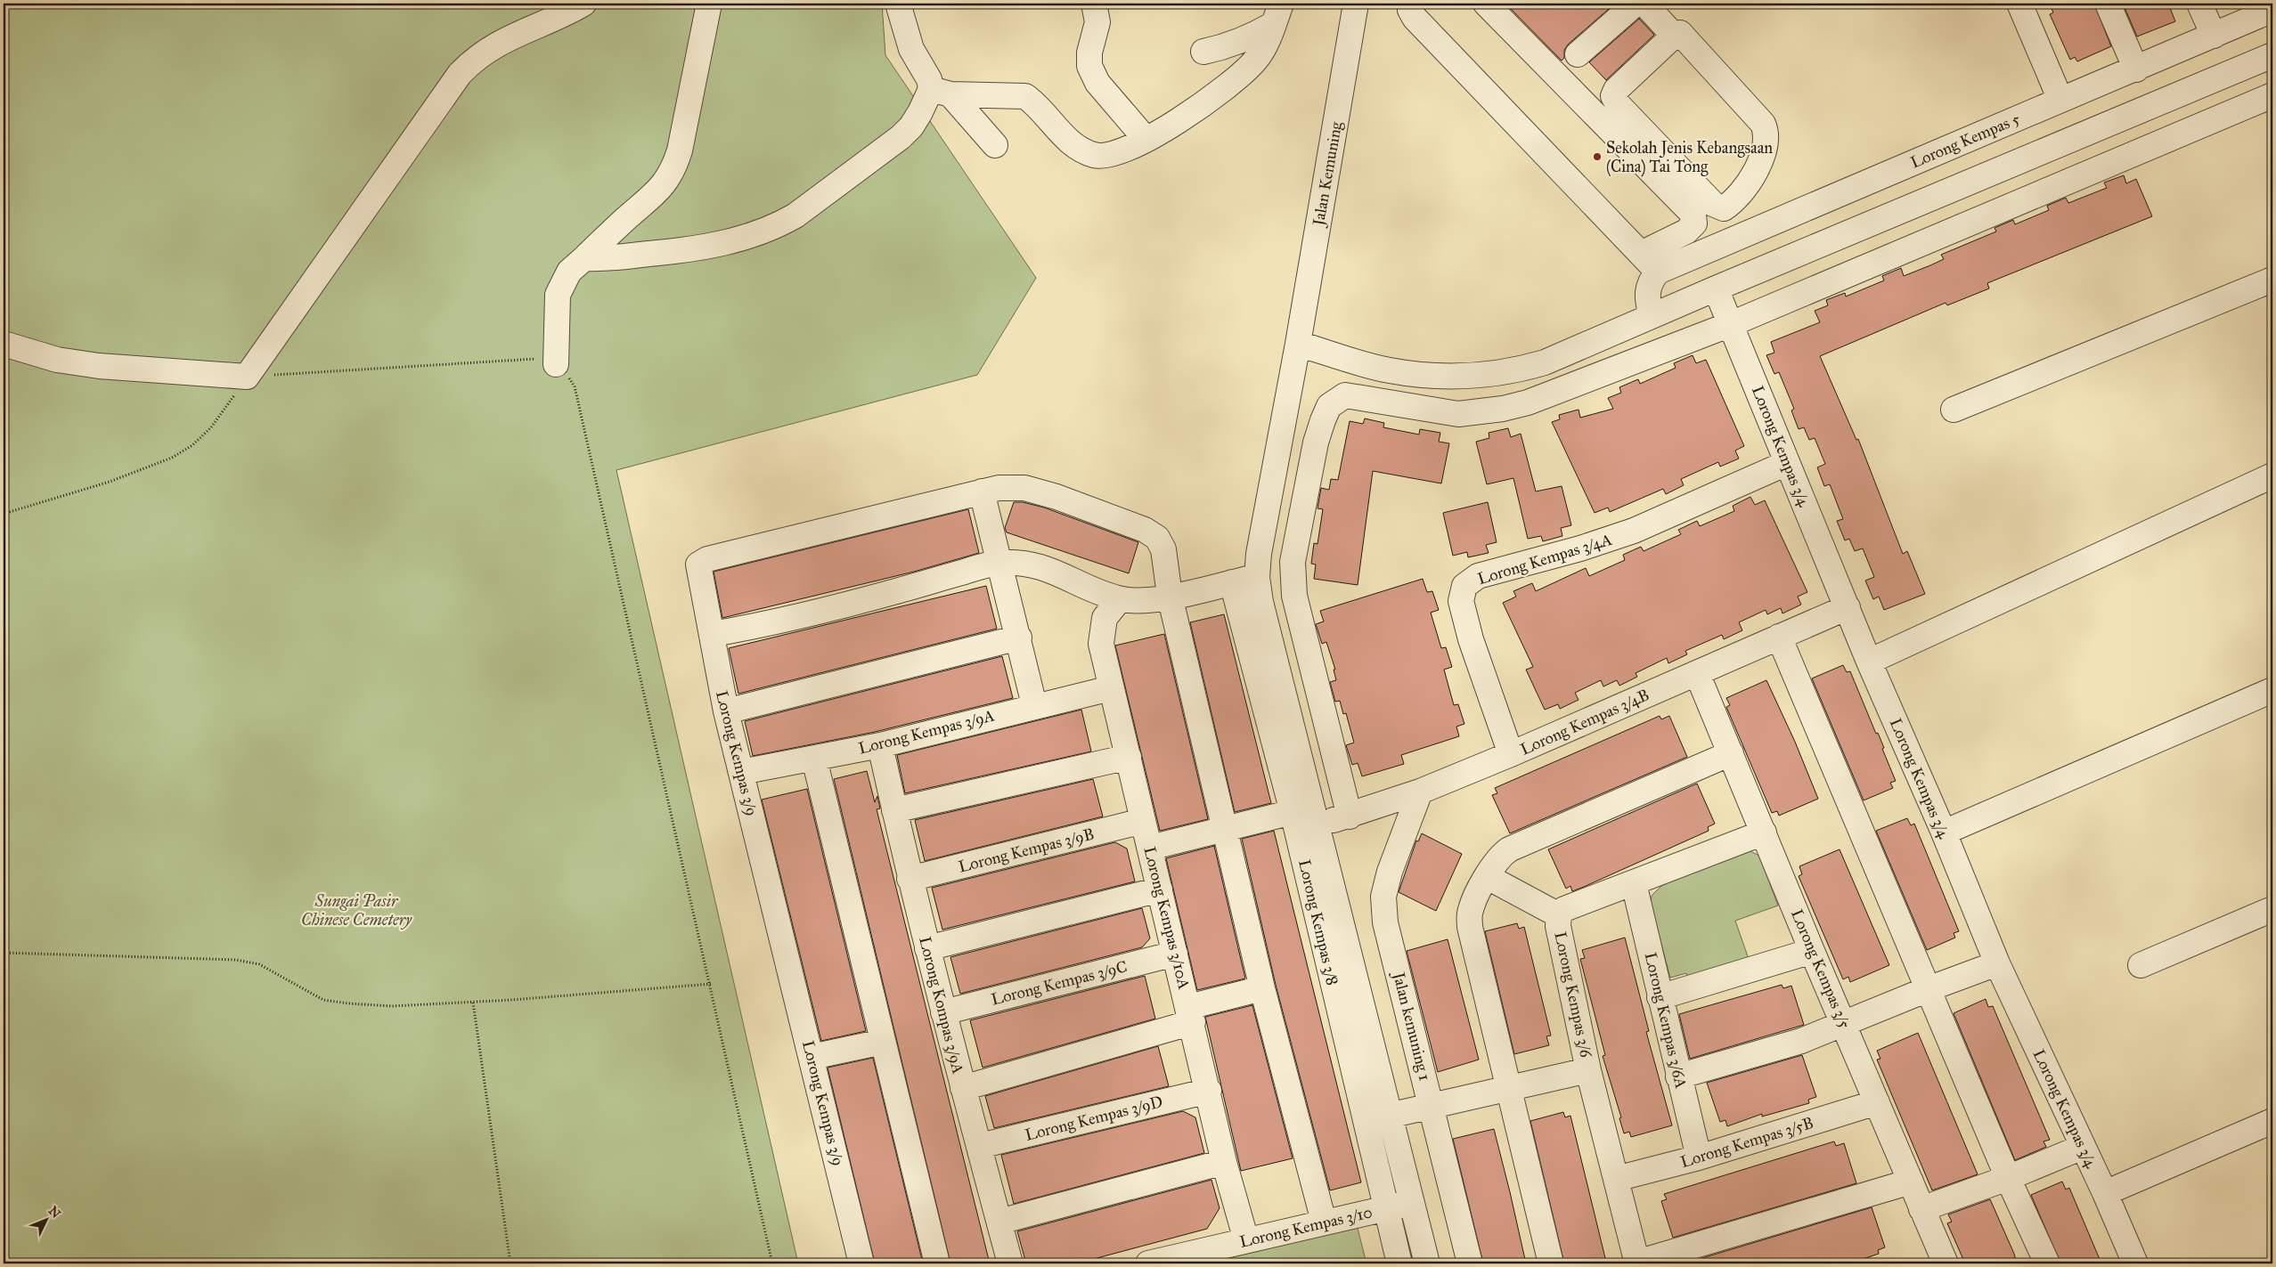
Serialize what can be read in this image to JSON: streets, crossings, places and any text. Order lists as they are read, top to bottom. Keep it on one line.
{"streets":{"street":["Lorong Kempas 5","Jalan Kemuning","Lorong Kempas 3/4","Lorong Kempas 3/4A","Lorong Kempas 3/4B","Lorong Kempas 3/9A","Lorong Kempas 3/9","Lorong Kempas 3/9B","Lorong Kempas 3/10A","Lorong Kempas 3/8","Lorong Kempas 3/5","Lorong Kempas 3/9C","Lorong Kempas 3/6","Lorong Kompas 3/9A","Lorong Kempas 3/6A","Jalan kemuning 1","Lorong Kempas 3/9D","Lorong Kempas 3/5B","Lorong Kempas 3/10"]},"crossings":[["Jalan Kemuning","Lorong Kempas 3/4B"],["Jalan Kemuning","Lorong Kempas 3/10"],["Lorong Kempas 3/4","Lorong Kempas 3/4A"],["Lorong Kempas 3/4","Lorong Kempas 3/4B"],["Lorong Kempas 3/4A","Lorong Kempas 3/4B"],["Lorong Kempas 3/4B","Lorong Kempas 3/5"],["Lorong Kempas 3/4B","Jalan kemuning 1"],["Lorong Kempas 3/9A","Lorong Kempas 3/9"],["Lorong Kempas 3/9A","Lorong Kempas 3/10A"],["Lorong Kempas 3/9A","Lorong Kompas 3/9A"],["Lorong Kempas 3/9B","Lorong Kempas 3/10A"],["Lorong Kempas 3/9B","Lorong Kompas 3/9A"],["Lorong Kempas 3/10A","Lorong Kempas 3/9C"],["Lorong Kempas 3/10A","Lorong Kempas 3/9D"],["Lorong Kempas 3/10A","Lorong Kempas 3/10"],["Lorong Kempas 3/8","Lorong Kempas 3/10"],["Lorong Kempas 3/5","Lorong Kempas 3/6"],["Lorong Kempas 3/5","Lorong Kempas 3/5B"],["Lorong Kempas 3/9C","Lorong Kompas 3/9A"],["Lorong Kempas 3/6","Lorong Kempas 3/6A"],["Lorong Kempas 3/6","Lorong Kempas 3/5B"],["Lorong Kompas 3/9A","Lorong Kempas 3/9D"],["Lorong Kempas 3/6A","Lorong Kempas 3/5B"]],"parks":["Sungai Pasir Chinese Cemetery"],"places":["Sekolah Jenis Kebangsaan (Cina) Tai Tong"],"north":"top right"}
